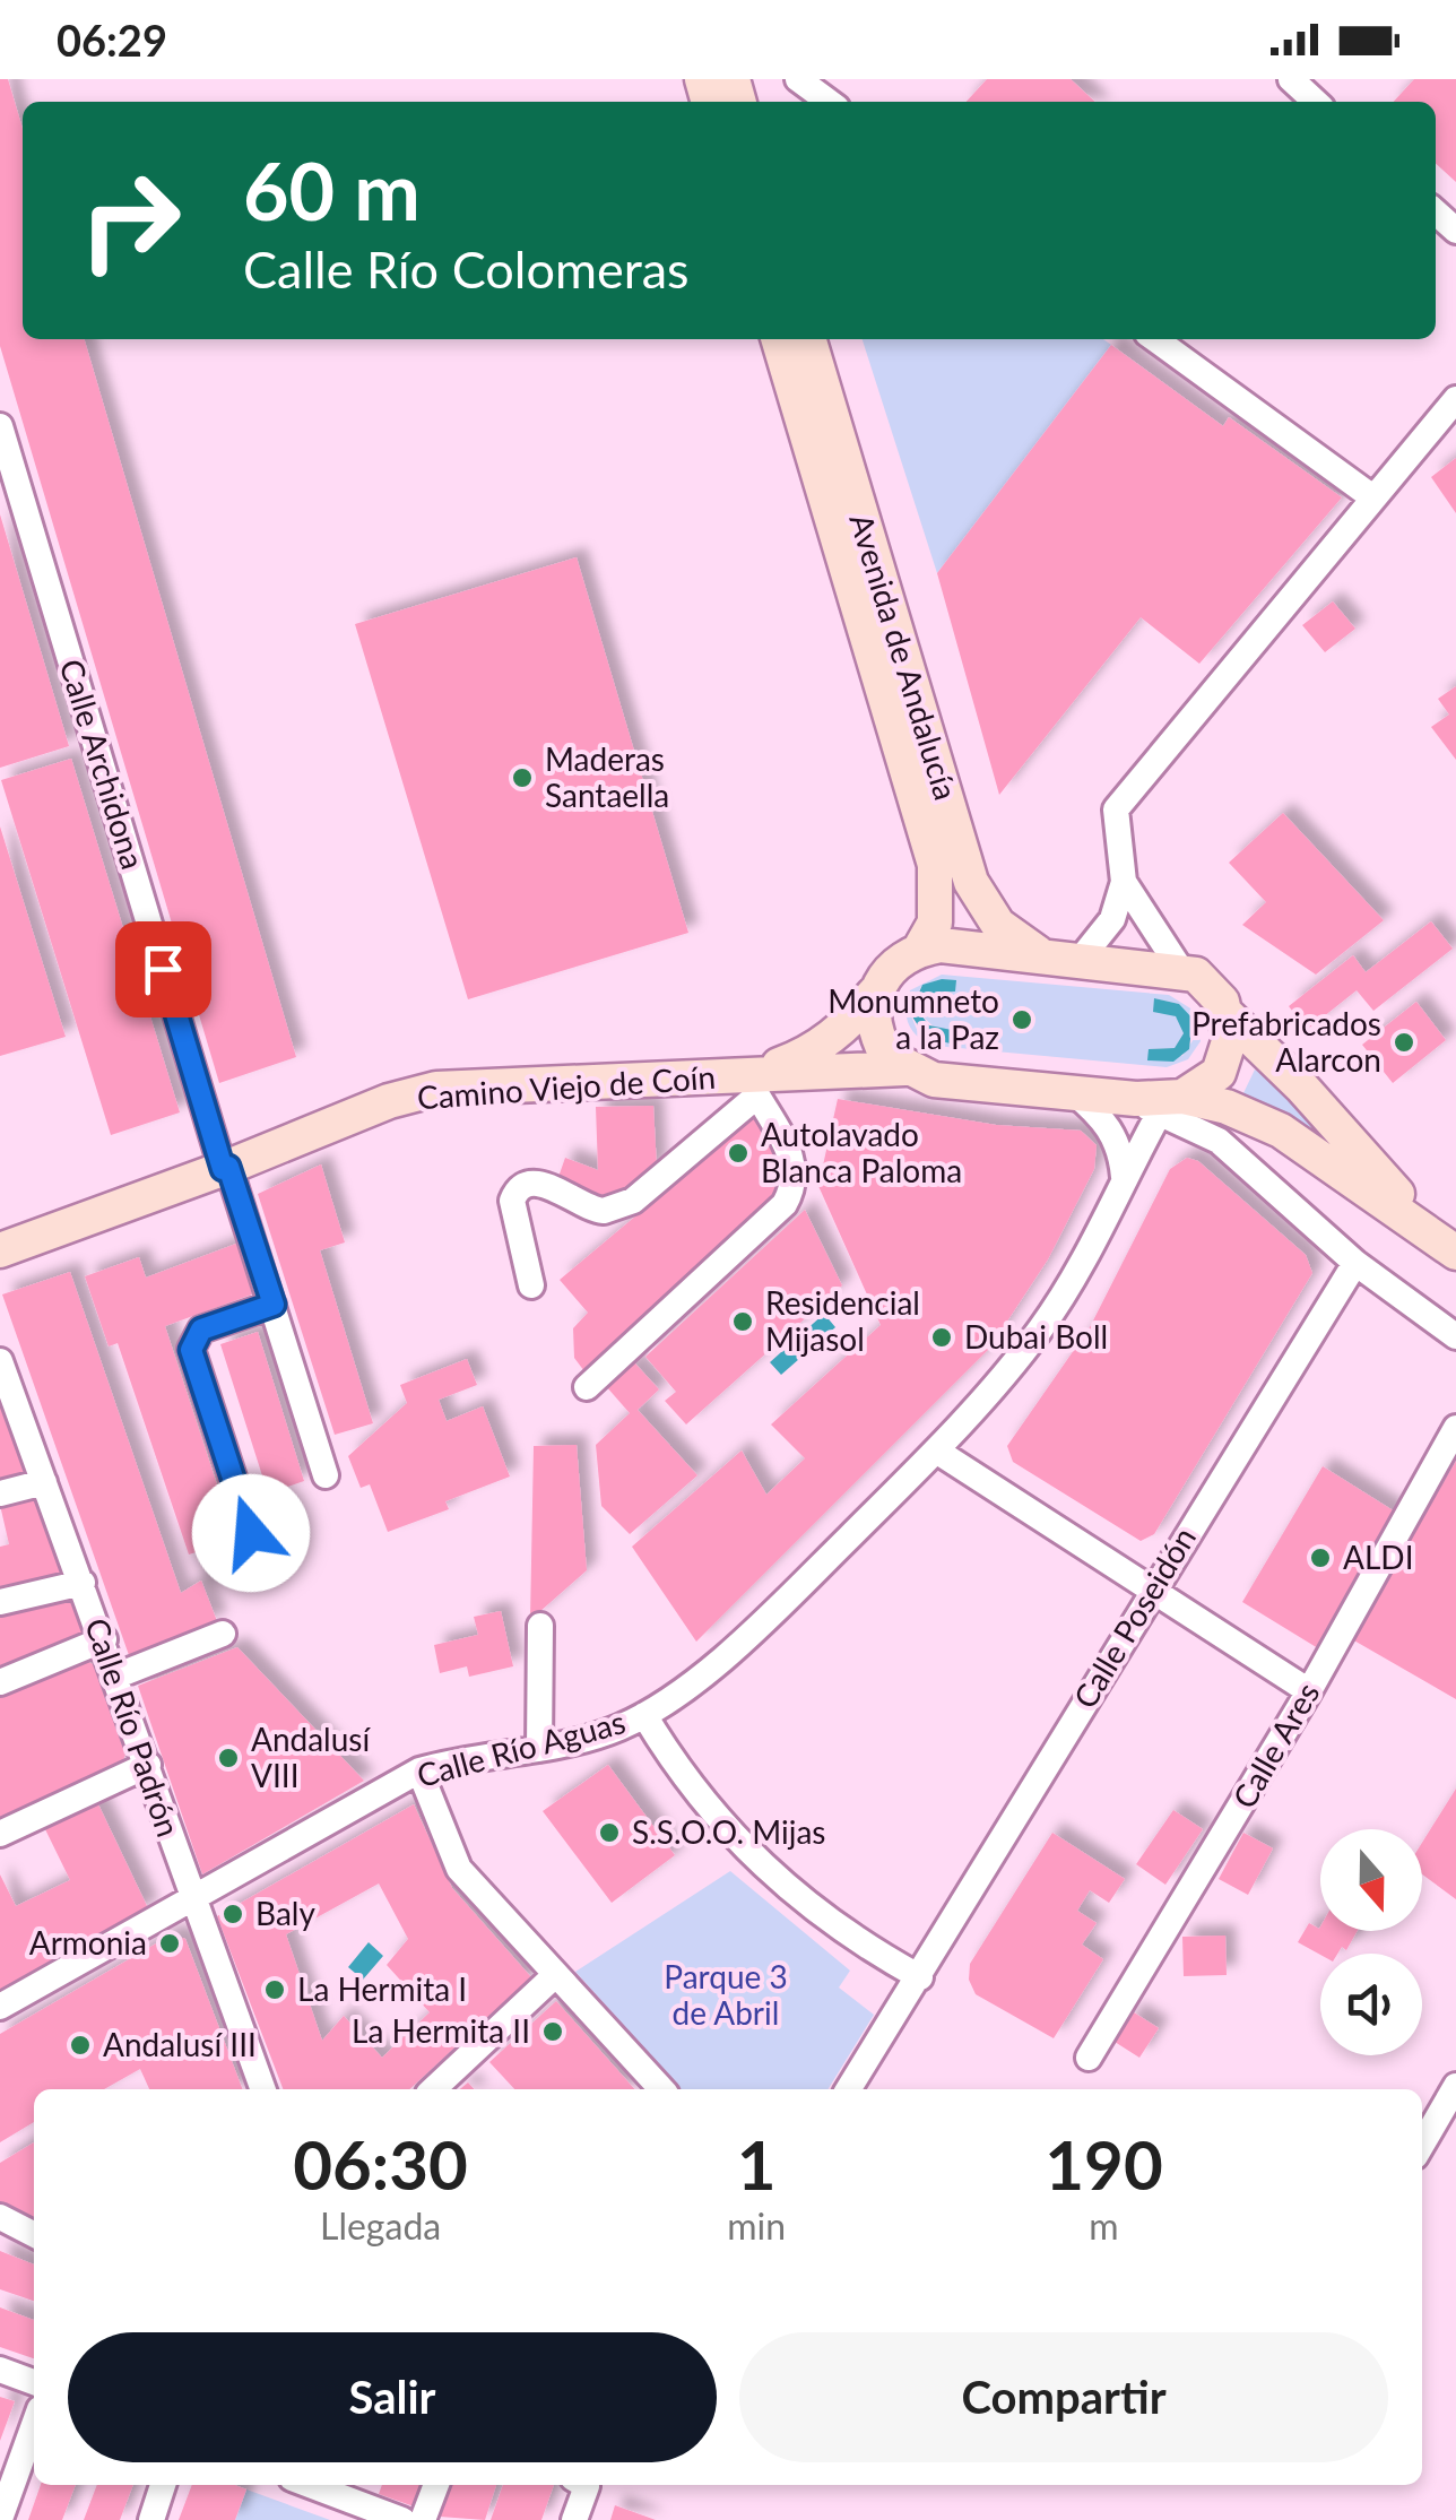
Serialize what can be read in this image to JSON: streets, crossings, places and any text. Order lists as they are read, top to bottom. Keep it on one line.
{"streets":{"street":["Avenida de Andalucía","Calle Archidona","Camino Viejo de Coín","Calle Poseidón","Calle Río Padrón","Calle Ares","Calle Río Aguas"]},"crossings":[["Avenida de Andalucía","Camino Viejo de Coín"],["Calle Archidona","Camino Viejo de Coín"],["Camino Viejo de Coín","Calle Río Aguas"],["Calle Río Padrón","Calle Río Aguas"]],"parks":["Parque 3 de Abril"],"places":["Maderas Santaella","Monumneto a la Paz","Prefabricados Alarcon","Autolavado Blanca Paloma","Residencial Mijasol","Dubai Boll","ALDI","Andalusí VIII","S.S.O.O. Mijas","Baly","Armonia","La Hermita I","La Hermita II","Andalusí III"],"north":"bottom","page":{"status":"06:29","turn":["60 m","Calle Río Colomeras"],"eta":["06:30","Llegada","1","min","190","m"],"buttons":["Salir","Compartir"]}}
